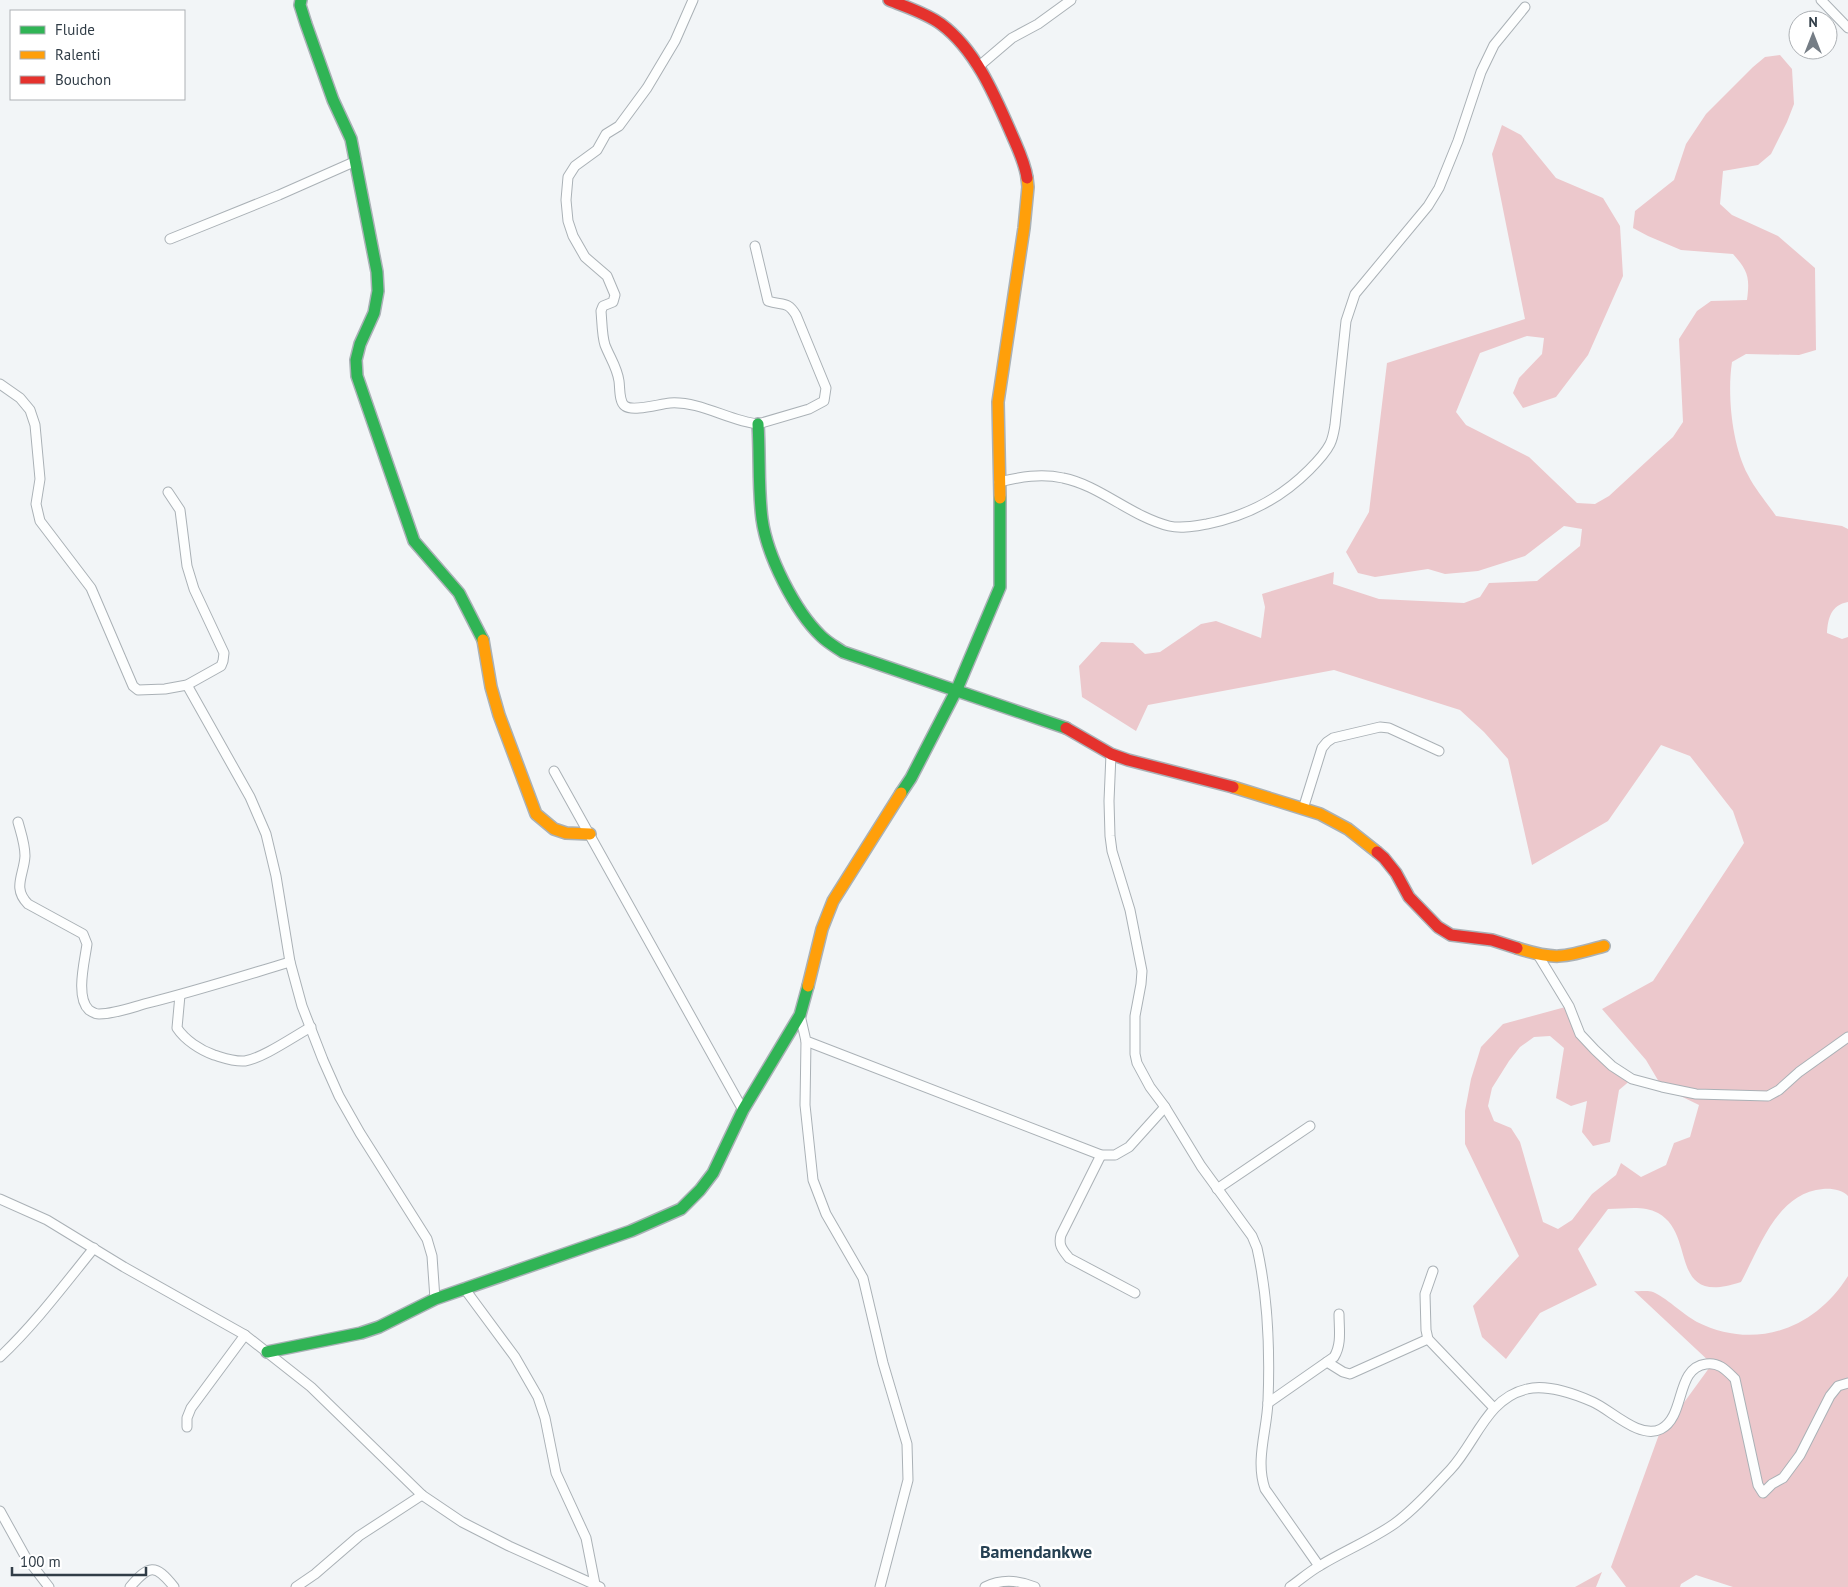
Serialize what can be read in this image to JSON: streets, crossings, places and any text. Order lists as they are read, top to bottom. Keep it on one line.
{"districts":["Bamendankwe"],"legend":["Fluide","Ralenti","Bouchon"],"scale_bar":"100 m","north":"top"}
